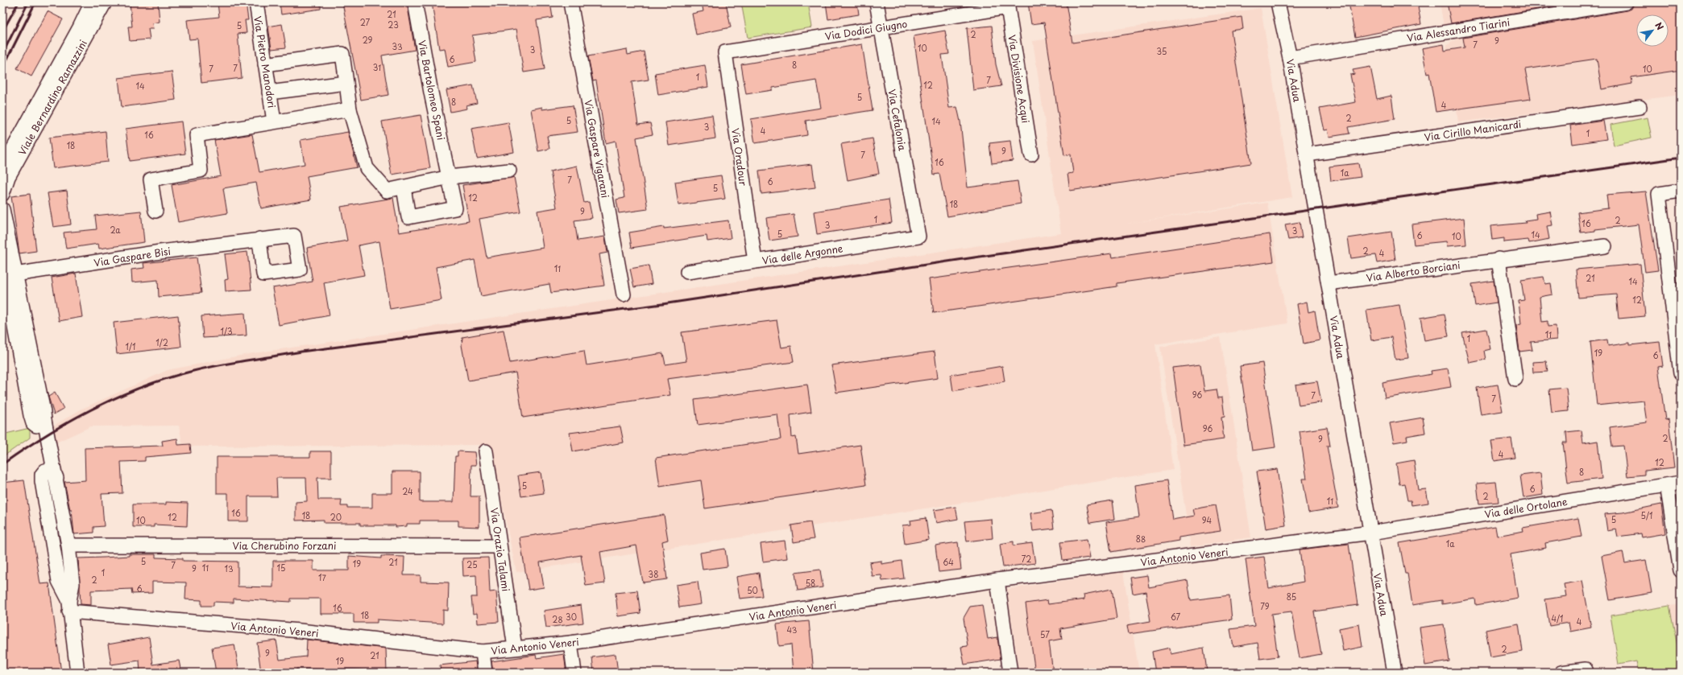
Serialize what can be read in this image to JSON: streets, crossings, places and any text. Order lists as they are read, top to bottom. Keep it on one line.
{"streets":{"street":["Via Dodici Giugno","Via Alessandro Tiarini","Via Pietro Manodori","Via Divisione Acqui","Via Adua","Via Bartolomeo Spani","Viale Bernardino Ramazzini","Via Cefalonia","Via Cirillo Manicardi","Via Gaspare Vigarani","Via Oradour","Via delle Argonne","Via Gaspare Bisi","Via Alberto Borciani","Via delle Ortolane","Via Cherubino Forzani","Via Orazio Talami","Via Antonio Veneri"]},"crossings":[["Via Dodici Giugno","Via Divisione Acqui"],["Via Dodici Giugno","Via Cefalonia"],["Via Dodici Giugno","Via Oradour"],["Via Alessandro Tiarini","Via Adua"],["Via Adua","Via Cirillo Manicardi"],["Via Adua","Via Alberto Borciani"],["Via Adua","Via delle Ortolane"],["Via Adua","Via Antonio Veneri"],["Via Cefalonia","Via delle Argonne"],["Via Oradour","Via delle Argonne"],["Via delle Ortolane","Via Antonio Veneri"],["Via Cherubino Forzani","Via Orazio Talami"],["Via Orazio Talami","Via Antonio Veneri"]],"house_numbers":["21","27","23","5","2","29","9","7","33","10","3","35","6","8","31","7","7","10","1","7","12","14","5","8","4","2","5","14","3","4","1","16","18","9","7","16","1a","7","6","5","12","18","9","1","2","16","3","2a","3","5","14","6","10","2","4","11","21","14","12","1/3","11","1","1/2","1/1","19","6","96","7","7","96","2","9","4","12","8","5","6","24","2","11","16","18","5/1","12","20","5","10","94","88","1a","72","5","21","64","19","25","7","11","15","9","13","1","38","17","2","58","6","50","85","79","16","18","30","67","4/1","28","4","43","57","2","9","21","19"],"north":"top right"}
